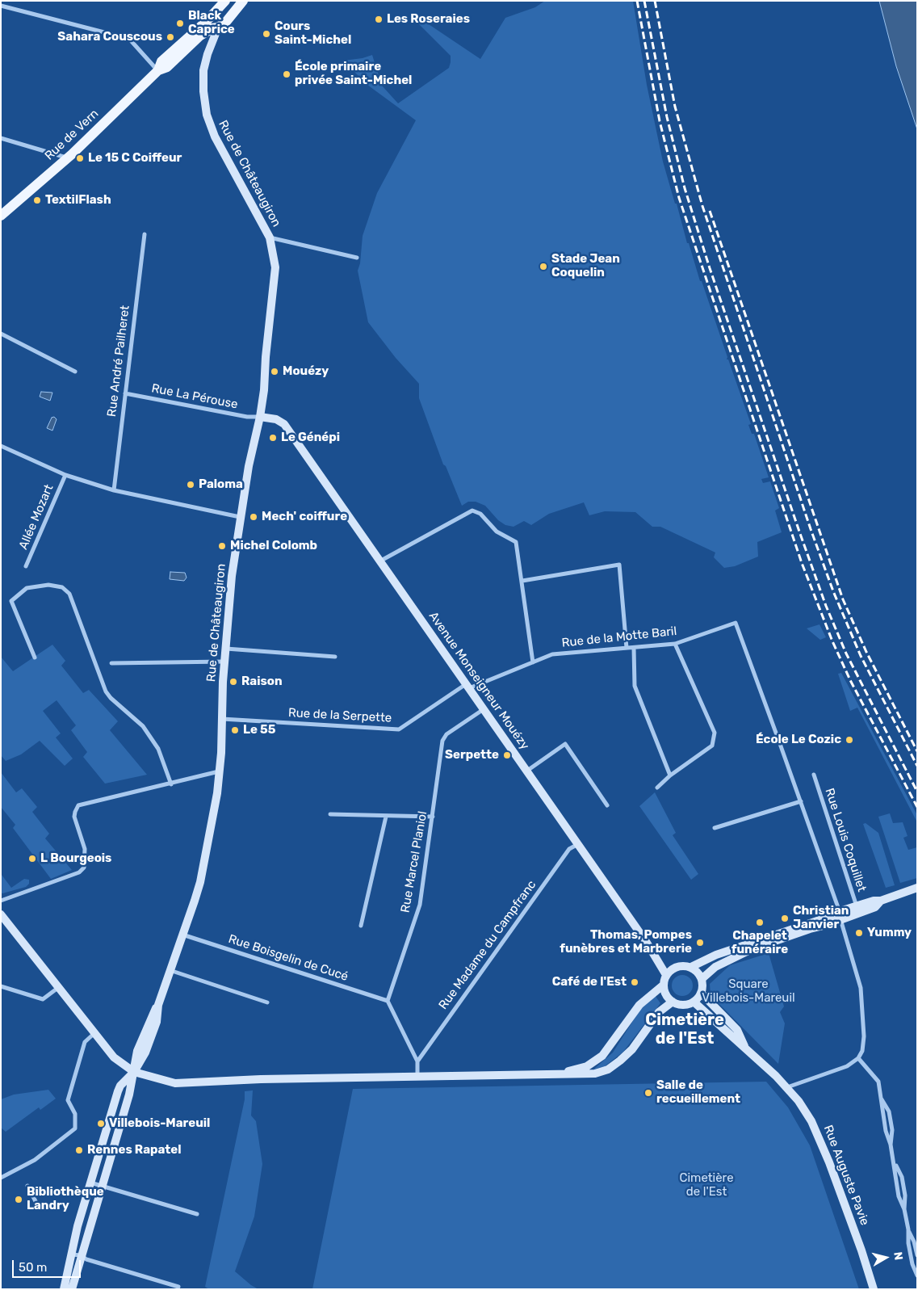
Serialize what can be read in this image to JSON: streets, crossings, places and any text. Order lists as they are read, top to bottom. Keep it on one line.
{"streets":{"main road":["Rue de Vern","Rue de Châteaugiron","Avenue Monseigneur Mouézy","Rue Auguste Pavie"],"street":["Rue André Pailheret","Rue La Pérouse","Allée Mozart","Rue de la Motte Baril","Rue de la Serpette","Rue Louis Coquillet","Rue Marcel Planiol","Rue Madame du Campfranc","Rue Boisgelin de Cucé"]},"crossings":[["Rue de Vern","Rue de Châteaugiron"],["Rue de Châteaugiron","Rue La Pérouse"],["Rue de Châteaugiron","Avenue Monseigneur Mouézy"],["Rue de Châteaugiron","Rue de la Serpette"],["Rue de Châteaugiron","Rue Boisgelin de Cucé"],["Rue André Pailheret","Rue La Pérouse"],["Rue La Pérouse","Avenue Monseigneur Mouézy"],["Rue de la Motte Baril","Avenue Monseigneur Mouézy"],["Rue de la Motte Baril","Rue de la Serpette"],["Avenue Monseigneur Mouézy","Rue de la Serpette"],["Avenue Monseigneur Mouézy","Rue Marcel Planiol"],["Avenue Monseigneur Mouézy","Rue Madame du Campfranc"],["Avenue Monseigneur Mouézy","Rue Auguste Pavie"],["Rue Marcel Planiol","Rue Boisgelin de Cucé"]],"districts":["Cimetière de l'Est"],"parks":["Square Villebois-Mareuil","Cimetière de l'Est"],"places":["Les Roseraies","Black Caprice","Cours Saint-Michel","Sahara Couscous","École primaire privée Saint-Michel","Le 15 C Coiffeur","TextilFlash","Stade Jean Coquelin","Mouézy","Le Génépi","Paloma","Mech' coiffure","Michel Colomb","Raison","Le 55","École Le Cozic","Serpette","L Bourgeois","Christian Janvier","Chapelet funéraire","Yummy","Thomas, Pompes funèbres et Marbrerie","Café de l'Est","Salle de recueillement","Villebois-Mareuil","Rennes Rapatel","Bibliothèque Landry"],"scale_bar":"50 m","north":"right"}
